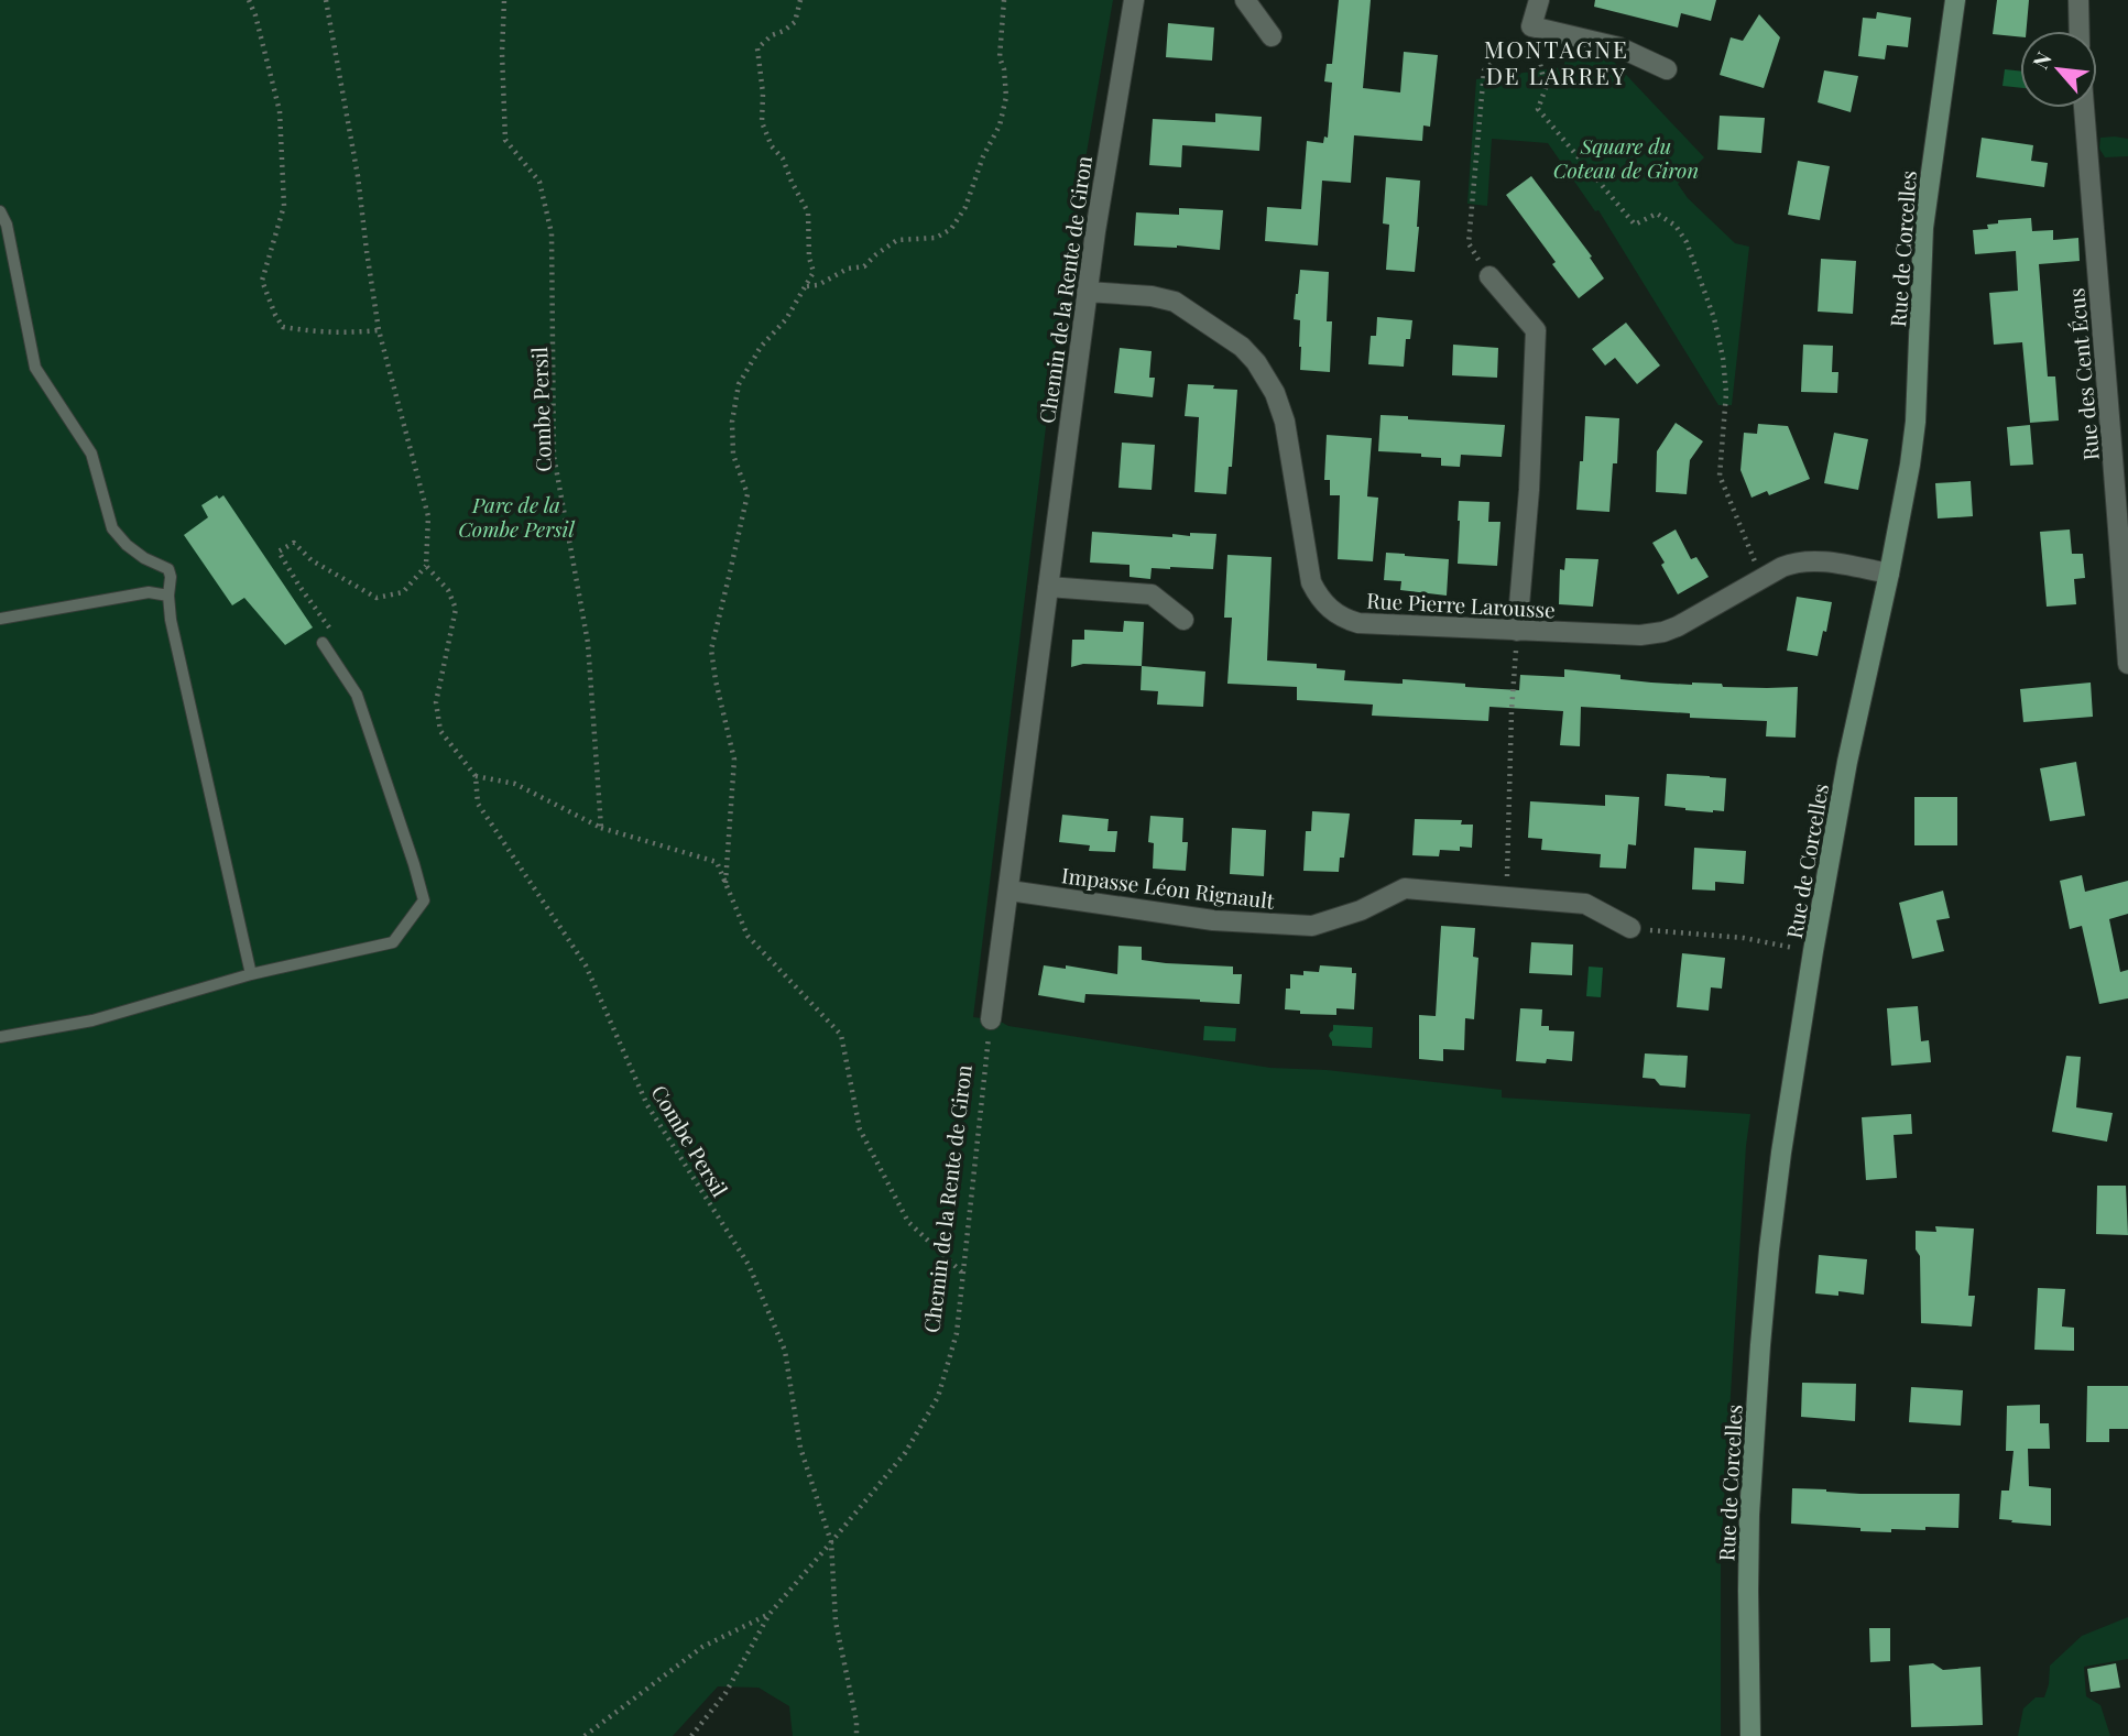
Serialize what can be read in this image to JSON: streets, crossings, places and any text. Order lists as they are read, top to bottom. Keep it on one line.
{"streets":{"main road":["Rue de Corcelles"],"street":["Chemin de la Rente de Giron","Rue des Cent Écus","Rue Pierre Larousse","Impasse Léon Rignault"],"path":["Combe Persil"]},"crossings":[["Rue de Corcelles","Rue Pierre Larousse"],["Chemin de la Rente de Giron","Combe Persil"],["Chemin de la Rente de Giron","Rue Pierre Larousse"],["Chemin de la Rente de Giron","Impasse Léon Rignault"]],"districts":["MONTAGNE DE LARREY"],"parks":["Square du Coteau de Giron","Parc de la Combe Persil"],"north":"top left"}
